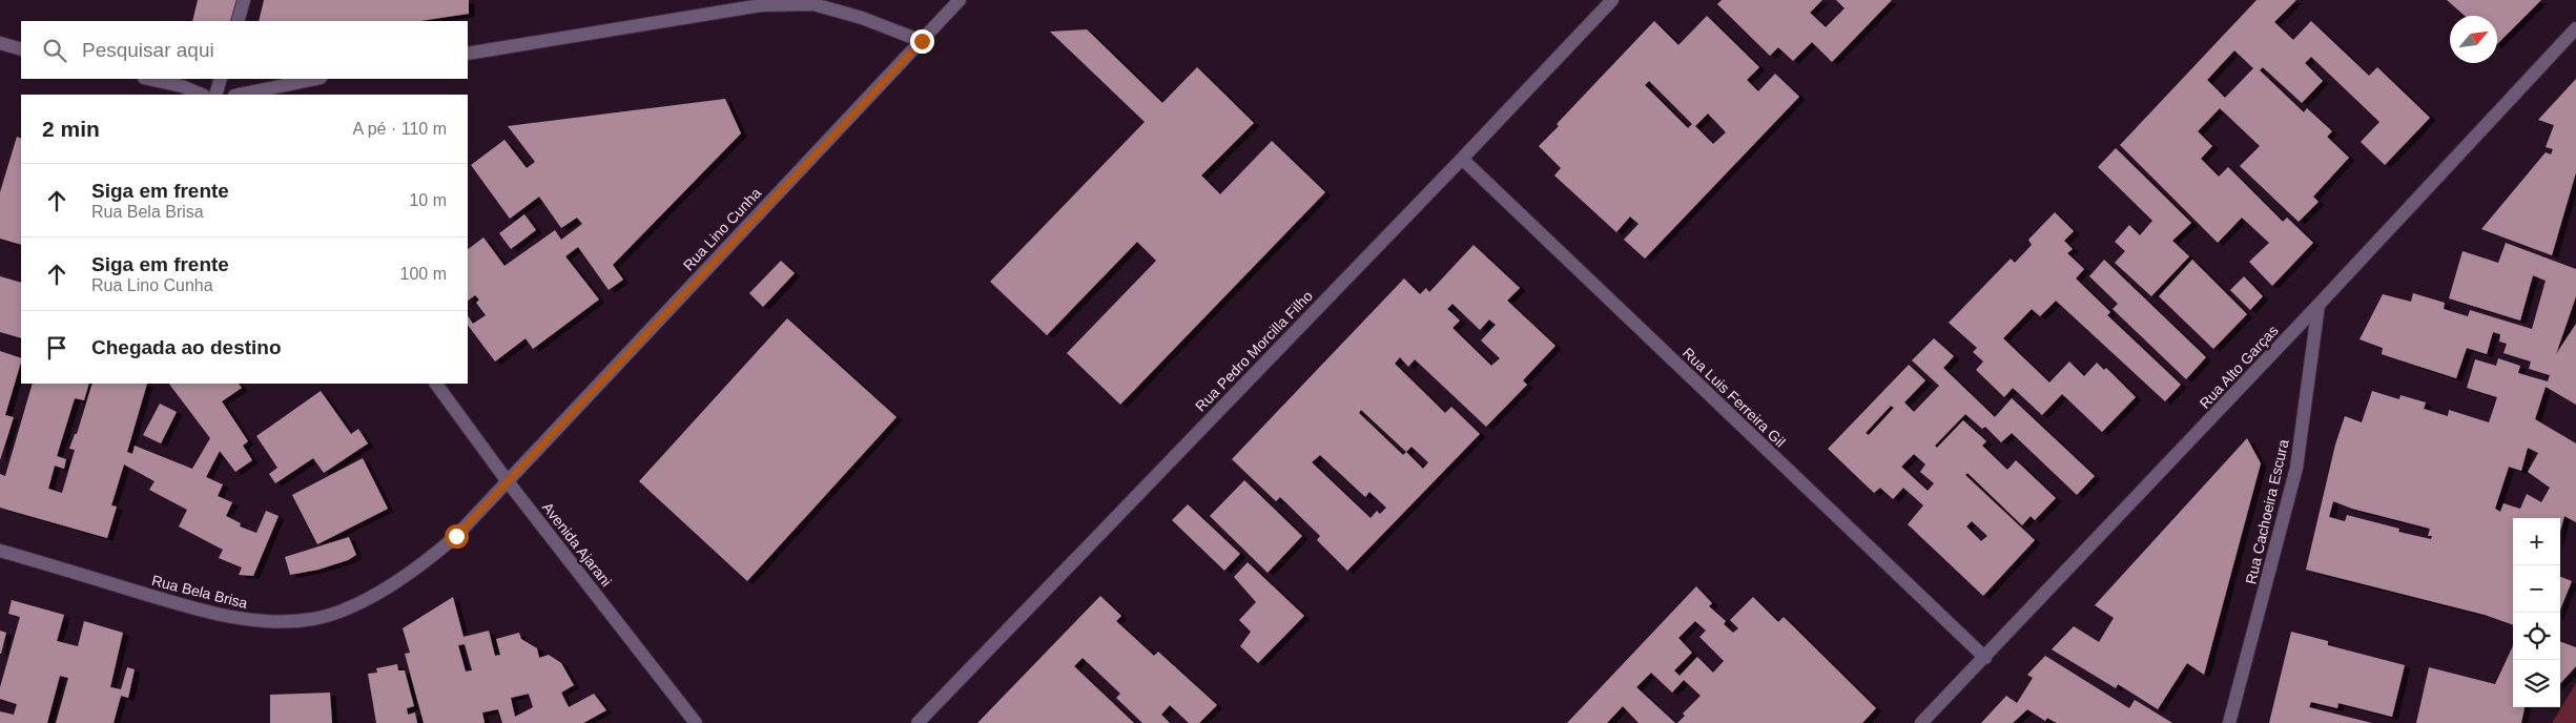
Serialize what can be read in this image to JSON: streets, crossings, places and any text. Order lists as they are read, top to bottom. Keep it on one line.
{"streets":{"street":["Rua Lino Cunha","Rua Pedro Morcilla Filho","Rua Alto Garças","Rua Luis Ferreira Gil","Rua Cachoeira Escura","Avenida Ajarani","Rua Bela Brisa"]},"crossings":[["Rua Lino Cunha","Avenida Ajarani"],["Rua Lino Cunha","Rua Bela Brisa"],["Rua Pedro Morcilla Filho","Rua Luis Ferreira Gil"],["Rua Alto Garças","Rua Luis Ferreira Gil"],["Rua Alto Garças","Rua Cachoeira Escura"],["Avenida Ajarani","Rua Bela Brisa"]],"north":"top right","page":{"search":"Pesquisar aqui","heading":["2 min","A pé · 110 m"],"list":[["Siga em frente","Rua Bela Brisa","10 m"],["Siga em frente","Rua Lino Cunha","100 m"],"Chegada ao destino"],"map_buttons":["+","−"]}}
